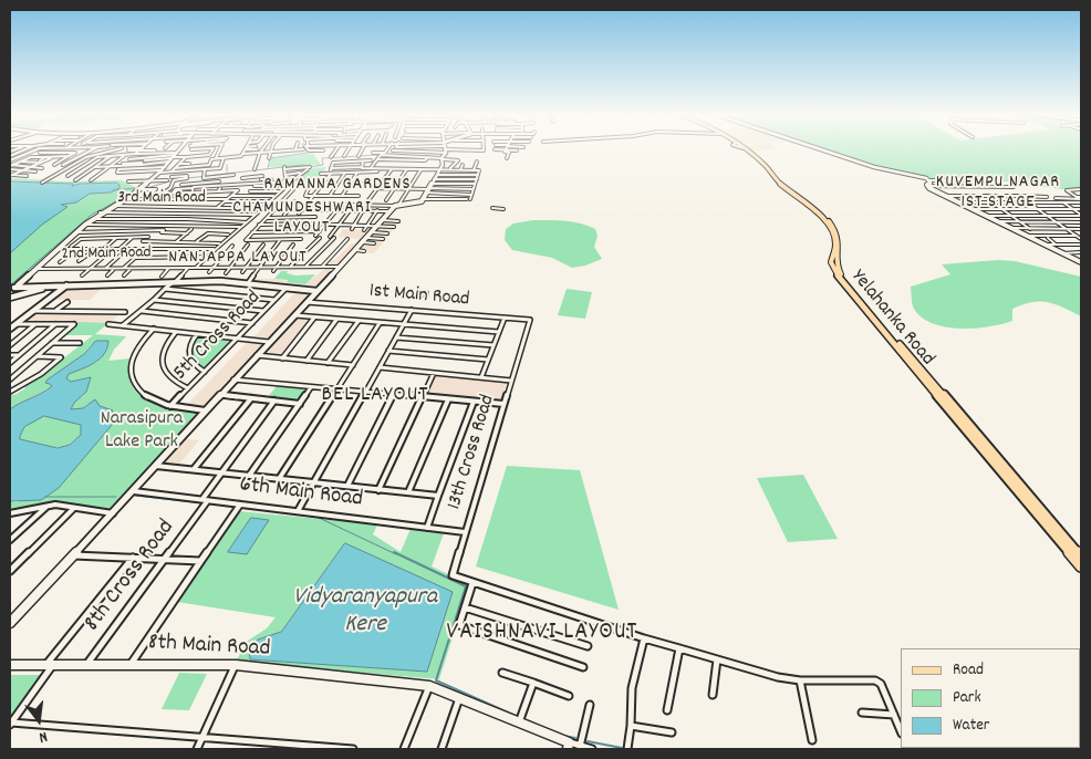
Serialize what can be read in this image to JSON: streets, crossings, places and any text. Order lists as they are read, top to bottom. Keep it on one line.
{"streets":{"main road":["Yelahanka Road"],"street":["3rd Main Road","2nd Main Road","1st Main Road","5th Cross Road","13th Cross Road","6th Main Road","8th Cross Road","8th Main Road"]},"crossings":[["1st Main Road","13th Cross Road"],["13th Cross Road","6th Main Road"],["6th Main Road","8th Cross Road"],["8th Cross Road","8th Main Road"]],"districts":["KUVEMPU NAGAR 1ST STAGE","RAMANNA GARDENS","CHAMUNDESHWARI LAYOUT","NANJAPPA LAYOUT","BEL LAYOUT","VAISHNAVI LAYOUT"],"water":["Vidyaranyapura Kere"],"parks":["Narasipura Lake Park"],"legend":["Road","Park","Water"],"north":"bottom"}
